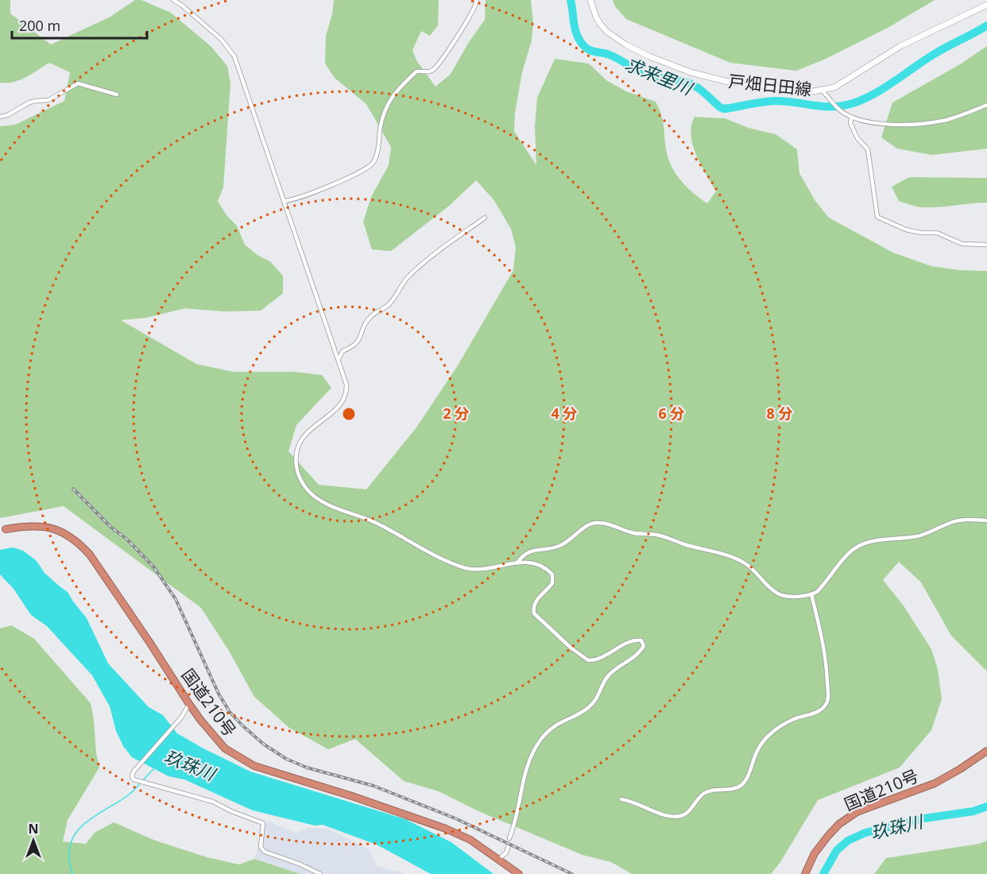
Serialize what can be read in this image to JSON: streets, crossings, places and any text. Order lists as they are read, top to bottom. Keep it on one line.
{"streets":{"highway":["国道210号"],"main road":["戸畑日田線"]},"water":["求来里川","玖珠川"],"scale_bar":"200 m","north":"top","rings":["2 分","4 分","6 分","8 分"]}
